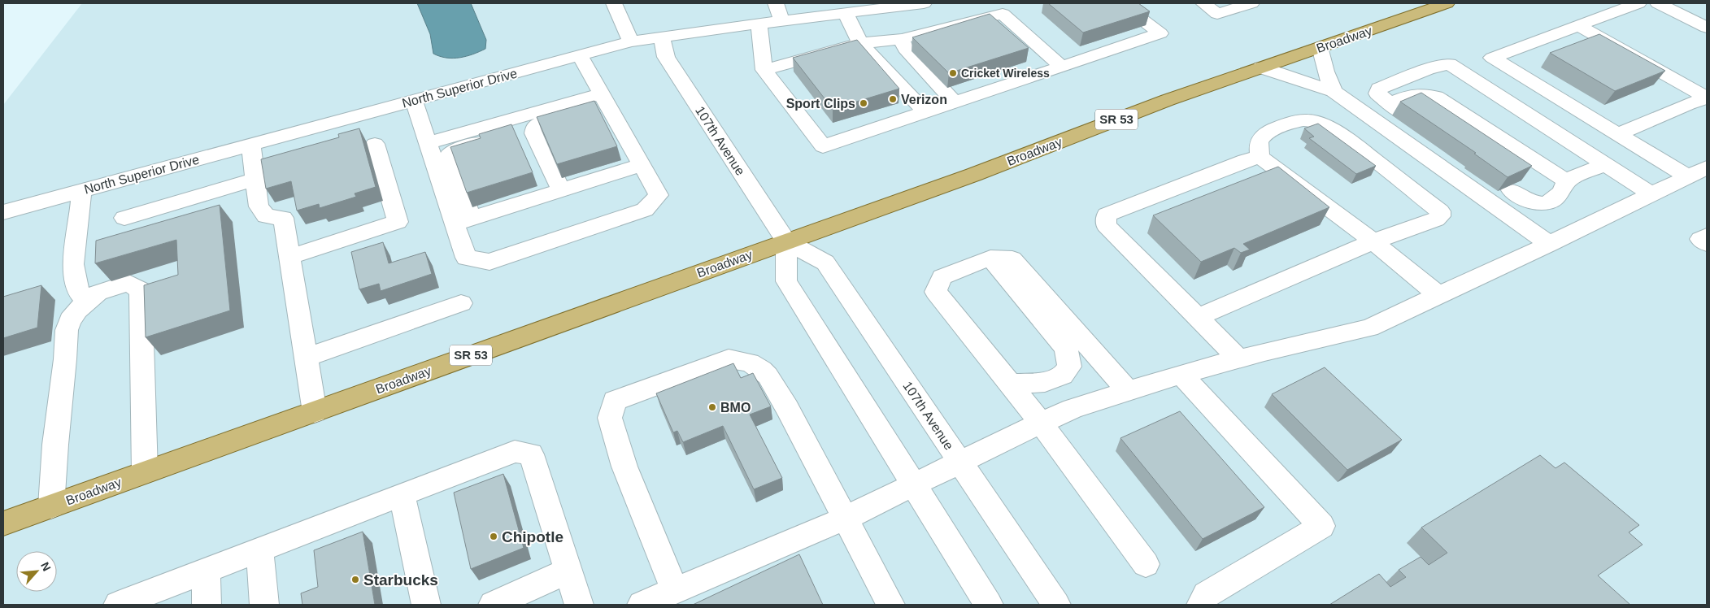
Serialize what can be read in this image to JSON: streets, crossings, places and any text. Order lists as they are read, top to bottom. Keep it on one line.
{"streets":{"main road":["Broadway","SR 53"],"street":["North Superior Drive","107th Avenue"]},"crossings":[["Broadway","107th Avenue"],["North Superior Drive","107th Avenue"]],"places":["Cricket Wireless","Verizon","Sport Clips","BMO","Chipotle","Starbucks"],"north":"top right"}
